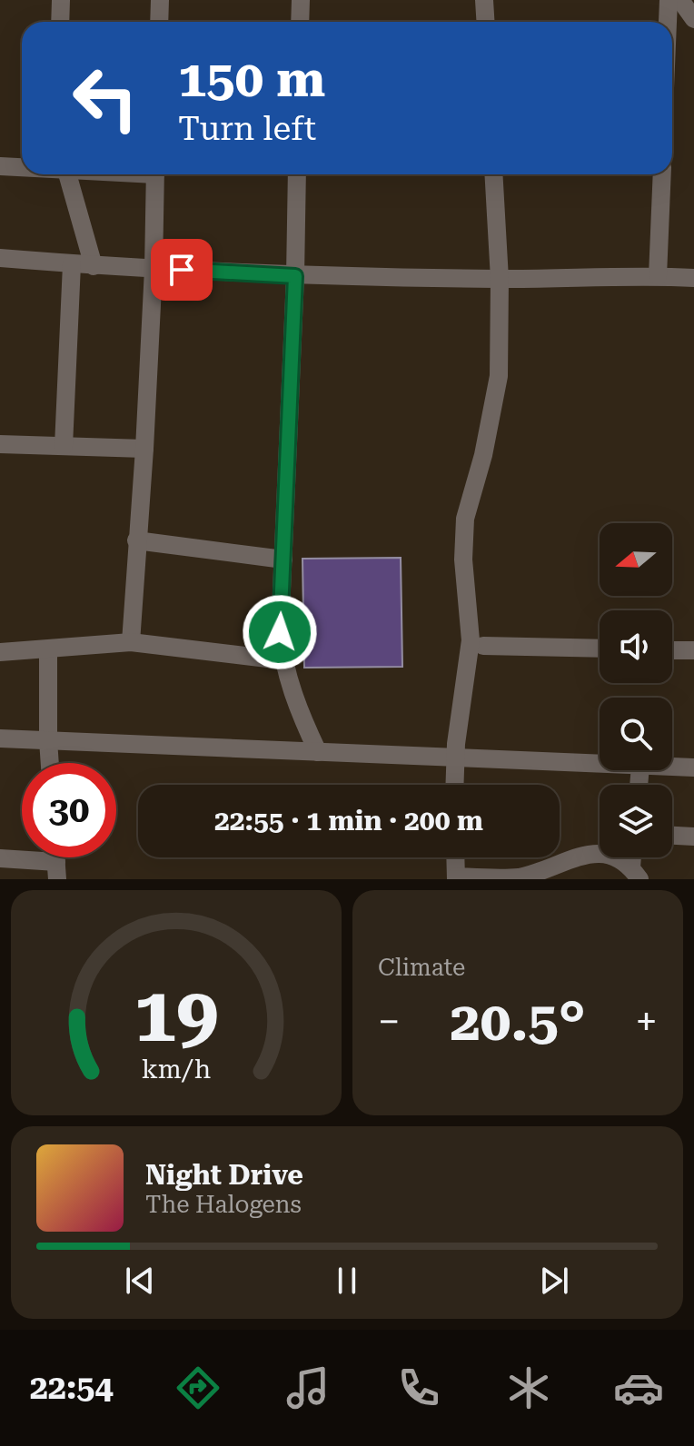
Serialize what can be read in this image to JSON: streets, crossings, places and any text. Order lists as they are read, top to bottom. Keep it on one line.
{"north":"left","page":{"turn":["150 m","Turn left"],"limit":"30","trip":"22:55 · 1 min · 200 m","tile":"Climate","heat":["−","20.5°","+"],"song":["Night Drive","The Halogens"],"tabs":"22:54","gauge":["19","km/h"]}}
